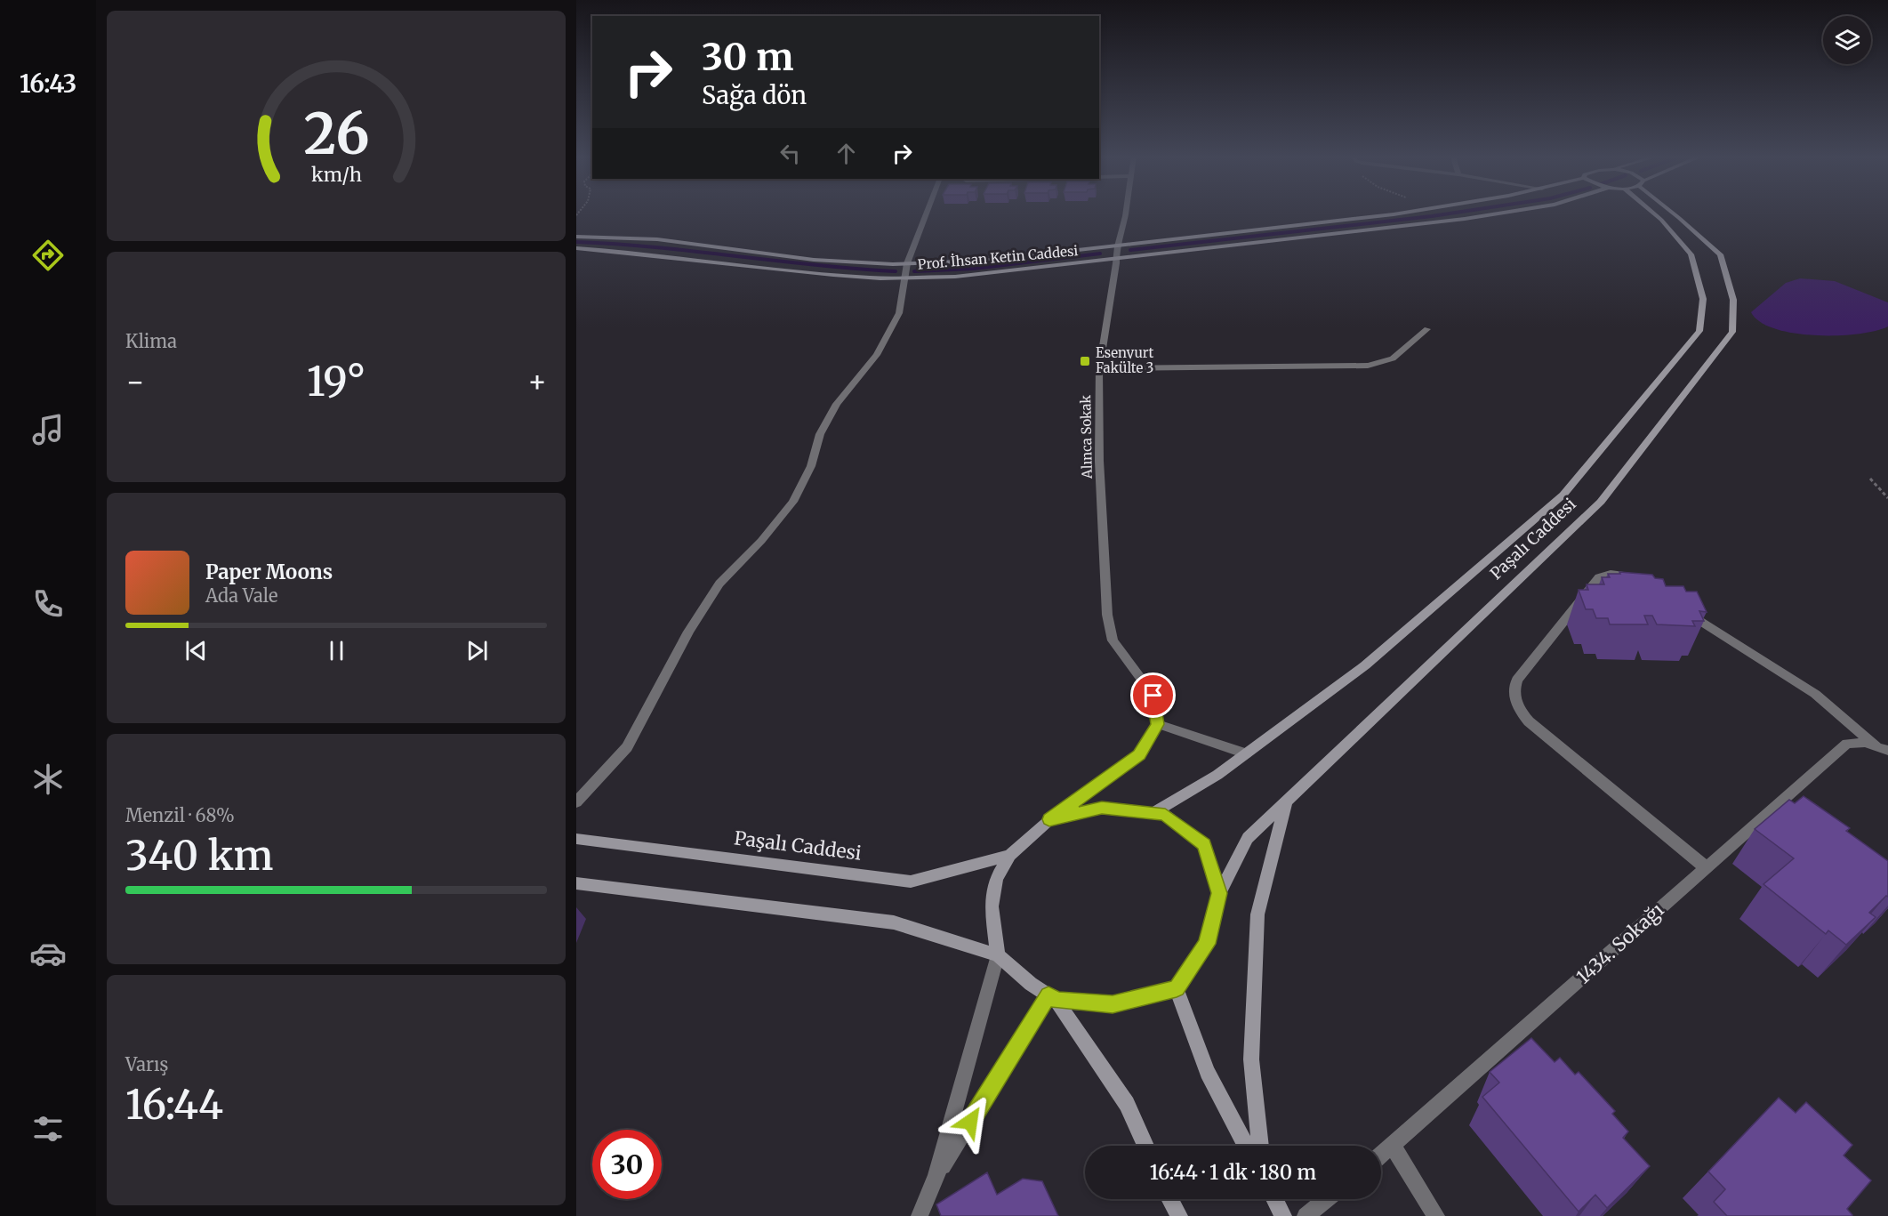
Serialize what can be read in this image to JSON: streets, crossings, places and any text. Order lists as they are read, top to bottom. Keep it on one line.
{"streets":{"street":["Prof. İhsan Ketin Caddesi","Alınca Sokak","Paşalı Caddesi","1434. Sokağı"]},"crossings":[["Prof. İhsan Ketin Caddesi","Alınca Sokak"]],"places":{"transit":["Esenyurt Fakülte 3"]},"page":{"tabs":"16:43","turn":["30 m","Sağa dön"],"tile":["Klima",["Menzil · 68%","340 km"],["Varış","16:44"]],"heat":["−","19°","+"],"song":["Paper Moons","Ada Vale"],"limit":"30","trip":"16:44 · 1 dk · 180 m","gauge":["26","km/h"]}}
